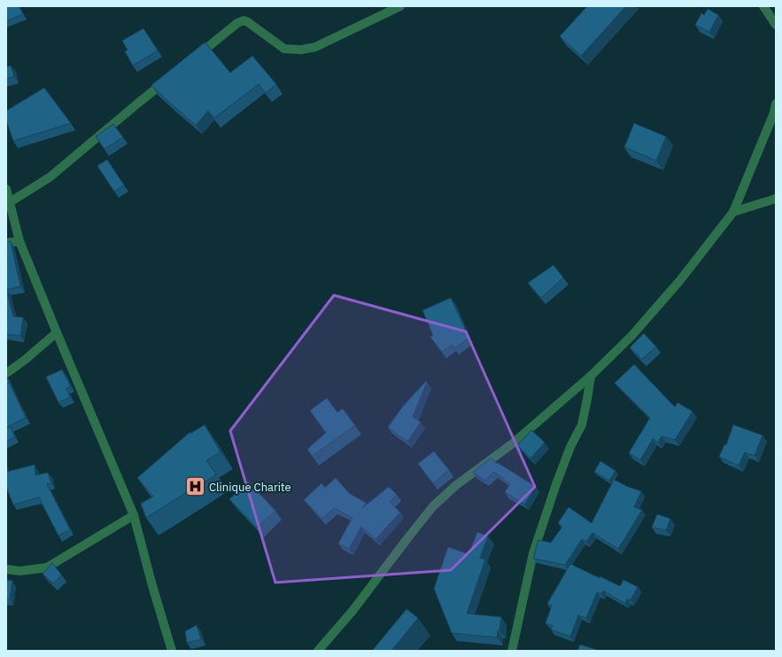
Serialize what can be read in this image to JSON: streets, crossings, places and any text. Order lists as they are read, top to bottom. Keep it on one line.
{"places":{"hospital":["Clinique Charite"]}}
